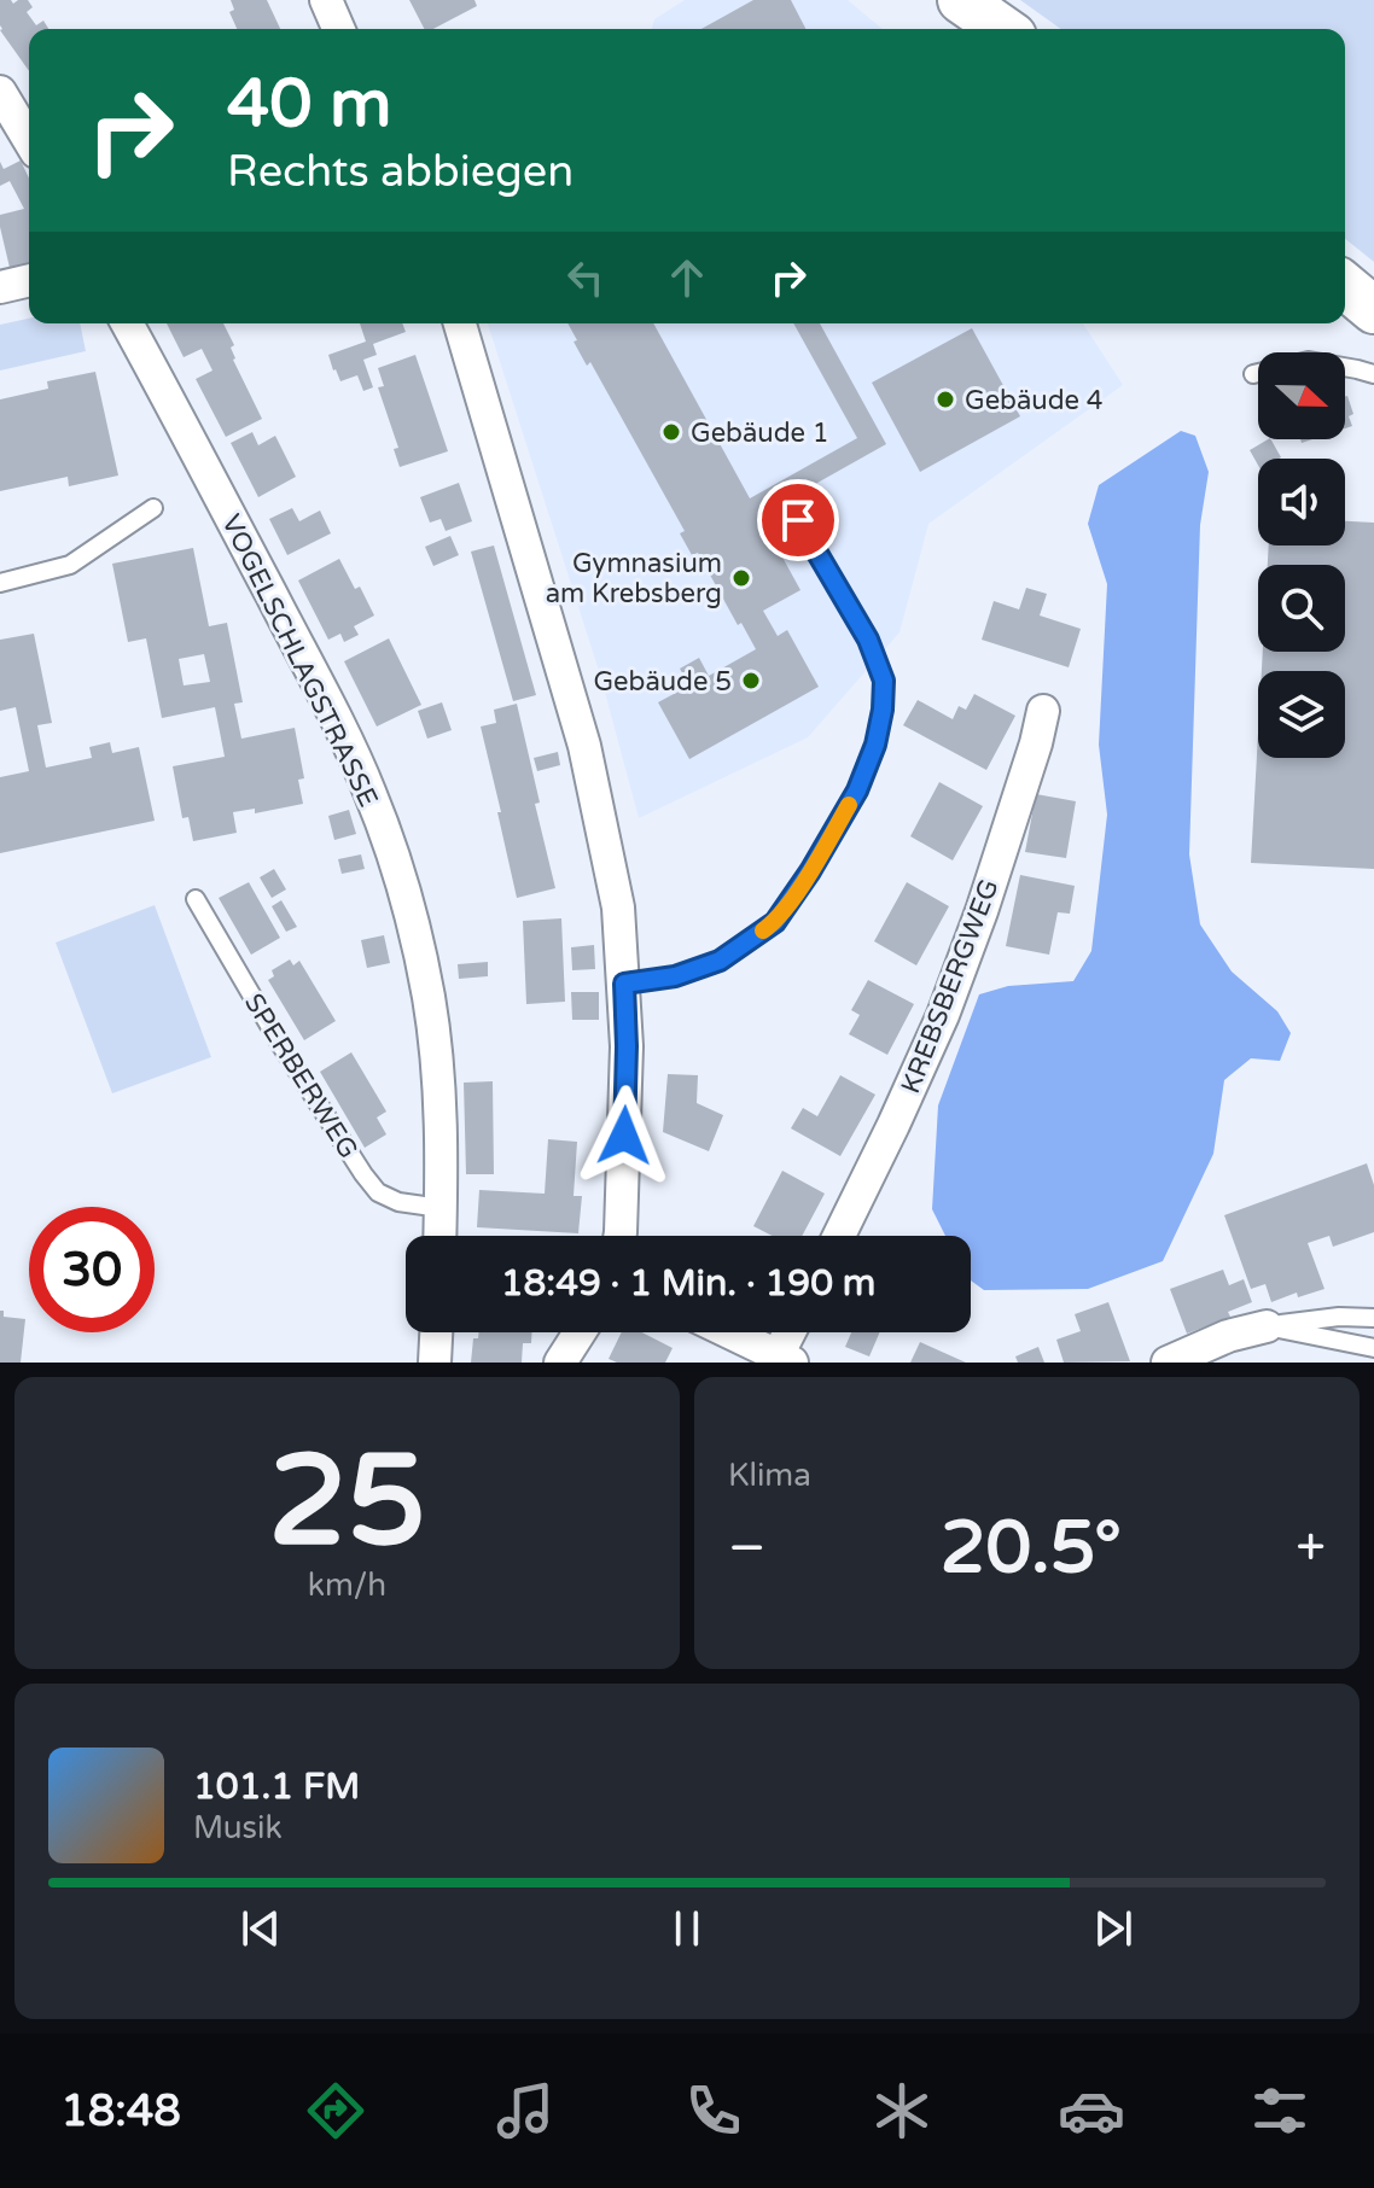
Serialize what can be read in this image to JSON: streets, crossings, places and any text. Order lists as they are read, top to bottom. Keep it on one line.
{"streets":{"street":["VOGELSCHLAGSTRASSE","KREBSBERGWEG"],"lane":["SPERBERWEG"]},"crossings":[["VOGELSCHLAGSTRASSE","SPERBERWEG"]],"places":["Gebäude 4","Gebäude 1","Gymnasium am Krebsberg","Gebäude 5"],"north":"right","page":{"turn":["40 m","Rechts abbiegen"],"limit":"30","trip":"18:49 · 1 Min. · 190 m","tile":[["25","km/h"],"Klima"],"heat":["−","20.5°","+"],"song":["101.1 FM","Musik"],"tabs":"18:48"}}
